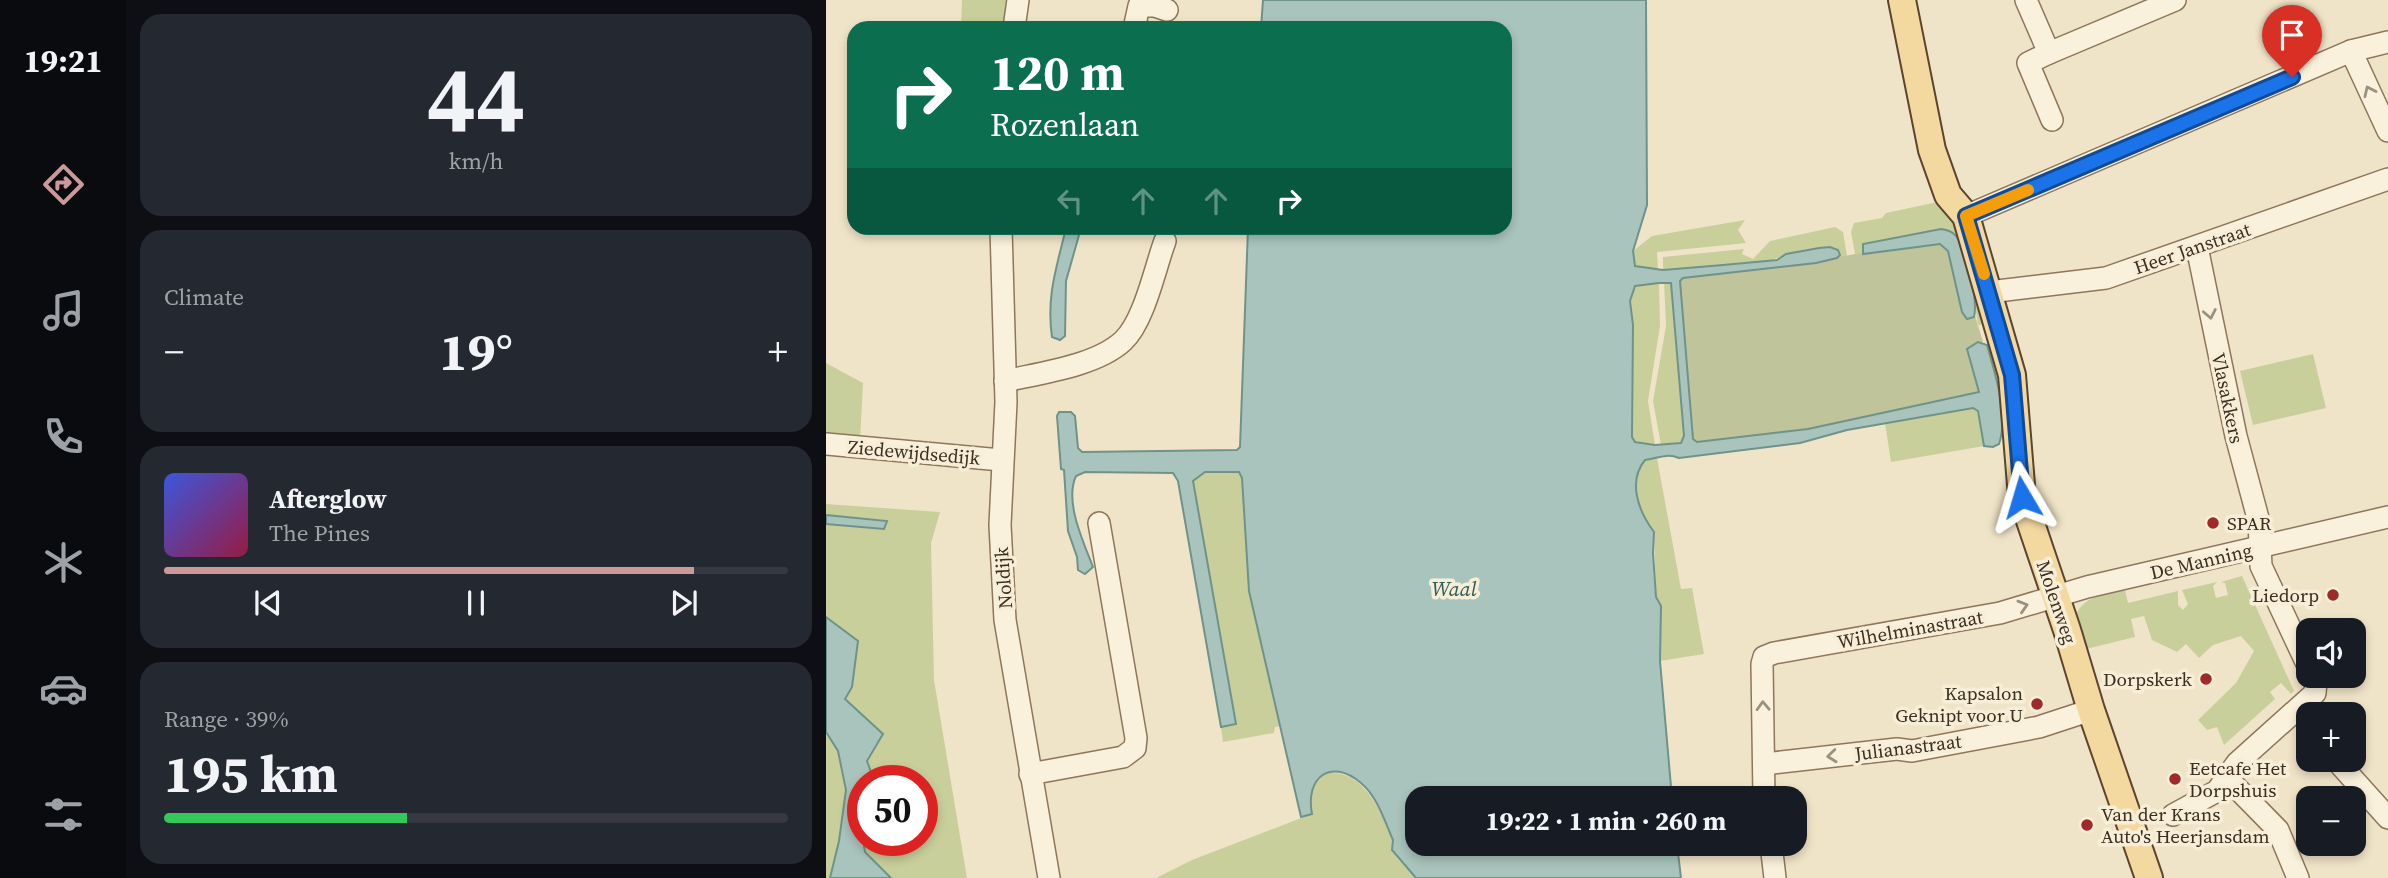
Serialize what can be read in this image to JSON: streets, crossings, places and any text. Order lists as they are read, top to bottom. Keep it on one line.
{"streets":{"main road":["Molenweg"],"street":["Heer Janstraat","Vlasakkers","Ziedewijdsedijk","De Manning","Noldijk","Wilhelminastraat","Julianastraat"]},"crossings":[["Heer Janstraat","Vlasakkers"],["Heer Janstraat","Molenweg"],["Vlasakkers","De Manning"],["Ziedewijdsedijk","Noldijk"],["De Manning","Molenweg"],["De Manning","Wilhelminastraat"],["Molenweg","Wilhelminastraat"],["Molenweg","Julianastraat"],["Wilhelminastraat","Julianastraat"]],"one_way":["Vlasakkers","Wilhelminastraat","Julianastraat"],"water":["Waal"],"places":["SPAR","Liedorp","Dorpskerk","Kapsalon Geknipt voor U","Eetcafe Het Dorpshuis","Van der Krans Auto's Heerjansdam"],"page":{"tabs":"19:21","tile":[["44","km/h"],"Climate",["Range · 39%","195 km"]],"turn":["120 m","Rozenlaan"],"heat":["−","19°","+"],"song":["Afterglow","The Pines"],"map_buttons":["+","−"],"limit":"50","trip":"19:22 · 1 min · 260 m"}}
